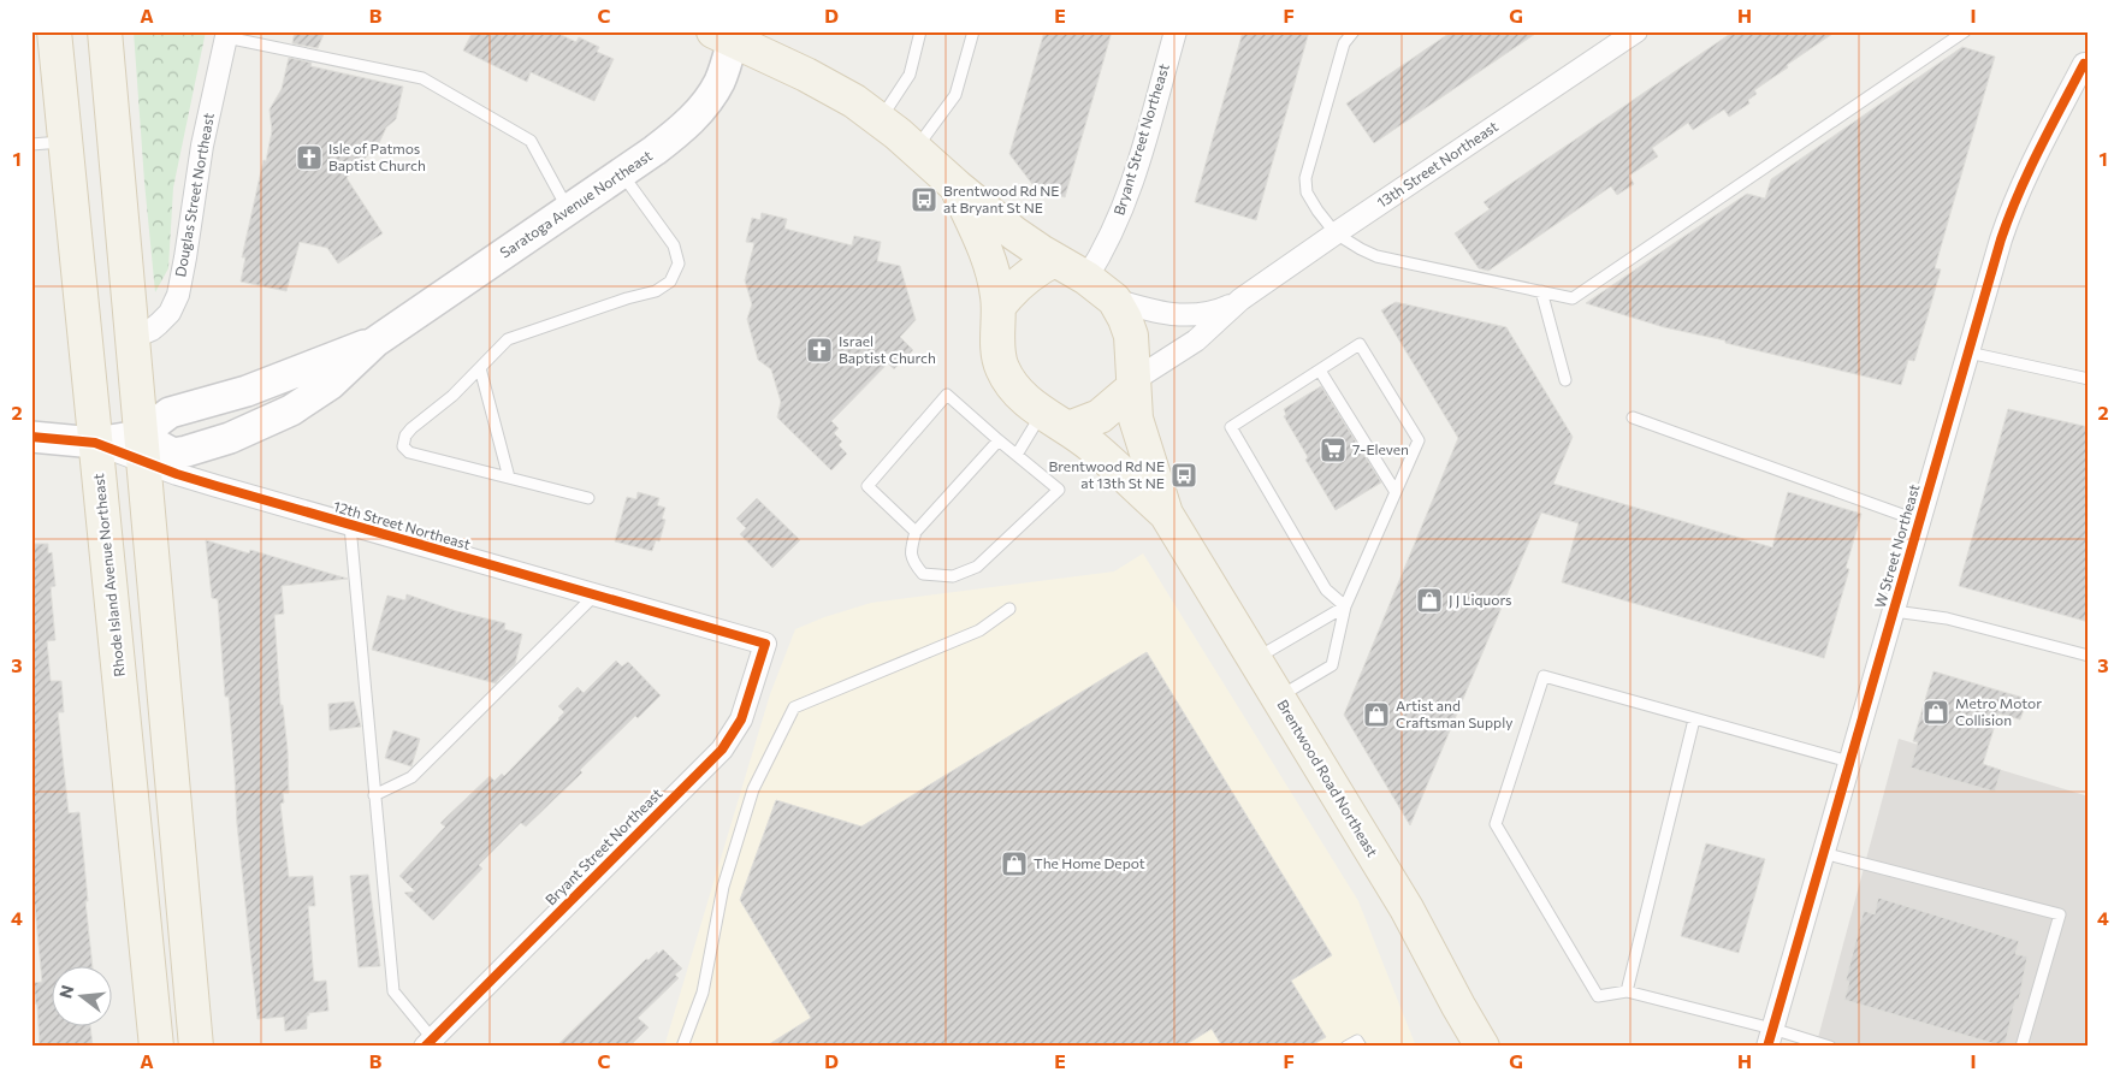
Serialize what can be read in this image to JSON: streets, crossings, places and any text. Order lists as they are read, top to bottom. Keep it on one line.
{"streets":{"main road":["Saratoga Avenue Northeast","Rhode Island Avenue Northeast","Brentwood Road Northeast"],"street":["Bryant Street Northeast","13th Street Northeast","Douglas Street Northeast","12th Street Northeast","W Street Northeast"]},"crossings":[["Bryant Street Northeast","13th Street Northeast"],["Bryant Street Northeast","12th Street Northeast"],["Bryant Street Northeast","Brentwood Road Northeast"],["13th Street Northeast","Brentwood Road Northeast"],["Saratoga Avenue Northeast","12th Street Northeast"],["Saratoga Avenue Northeast","Rhode Island Avenue Northeast"]],"places":{"church":["Isle of Patmos Baptist Church","Israel Baptist Church"],"bus stop":["Brentwood Rd NE at Bryant St NE","Brentwood Rd NE at 13th St NE"],"supermarket":["7-Eleven"],"shop":["J J Liquors","Metro Motor Collision","Artist and Craftsman Supply","The Home Depot"]},"north":"left","grid":{"columns":["A","B","C","D","E","F","G","H","I"],"rows":["1","2","3","4"]}}
